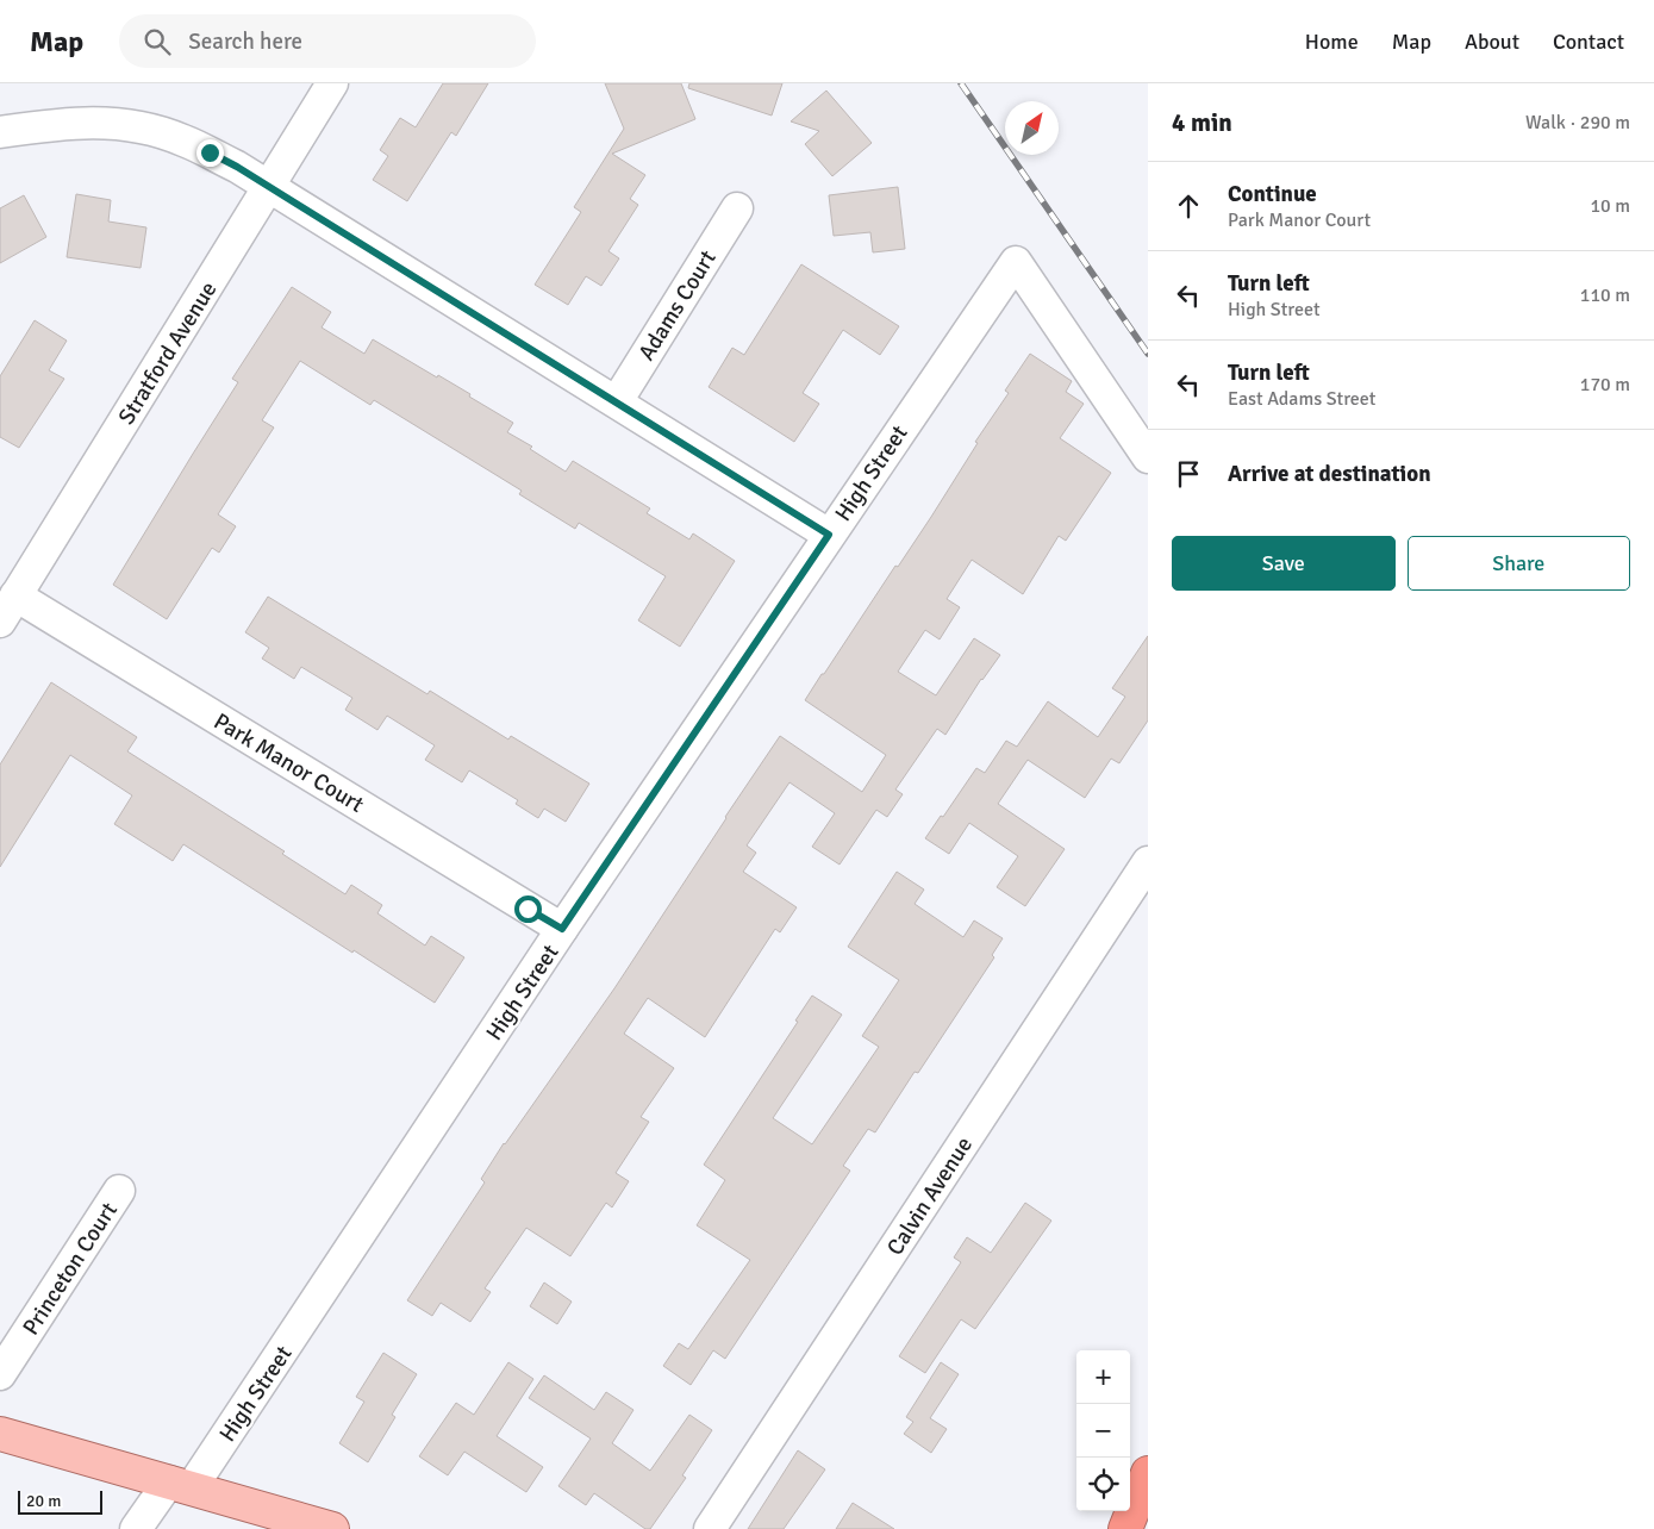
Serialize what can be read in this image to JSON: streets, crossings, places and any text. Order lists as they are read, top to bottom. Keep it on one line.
{"streets":{"street":["Adams Court","Stratford Avenue","High Street","Park Manor Court","Calvin Avenue","Princeton Court"]},"crossings":[["Stratford Avenue","Park Manor Court"],["High Street","Park Manor Court"]],"scale_bar":"20 m","north":"top right","page":{"header":"Map","search":"Search here","nav":["Home","Map","About","Contact"],"heading":["4 min","Walk · 290 m"],"list":[["Continue","Park Manor Court","10 m"],["Turn left","High Street","110 m"],["Turn left","East Adams Street","170 m"],"Arrive at destination"],"buttons":["Save","Share"],"map_buttons":["+","−"],"scale":"20 m"}}
